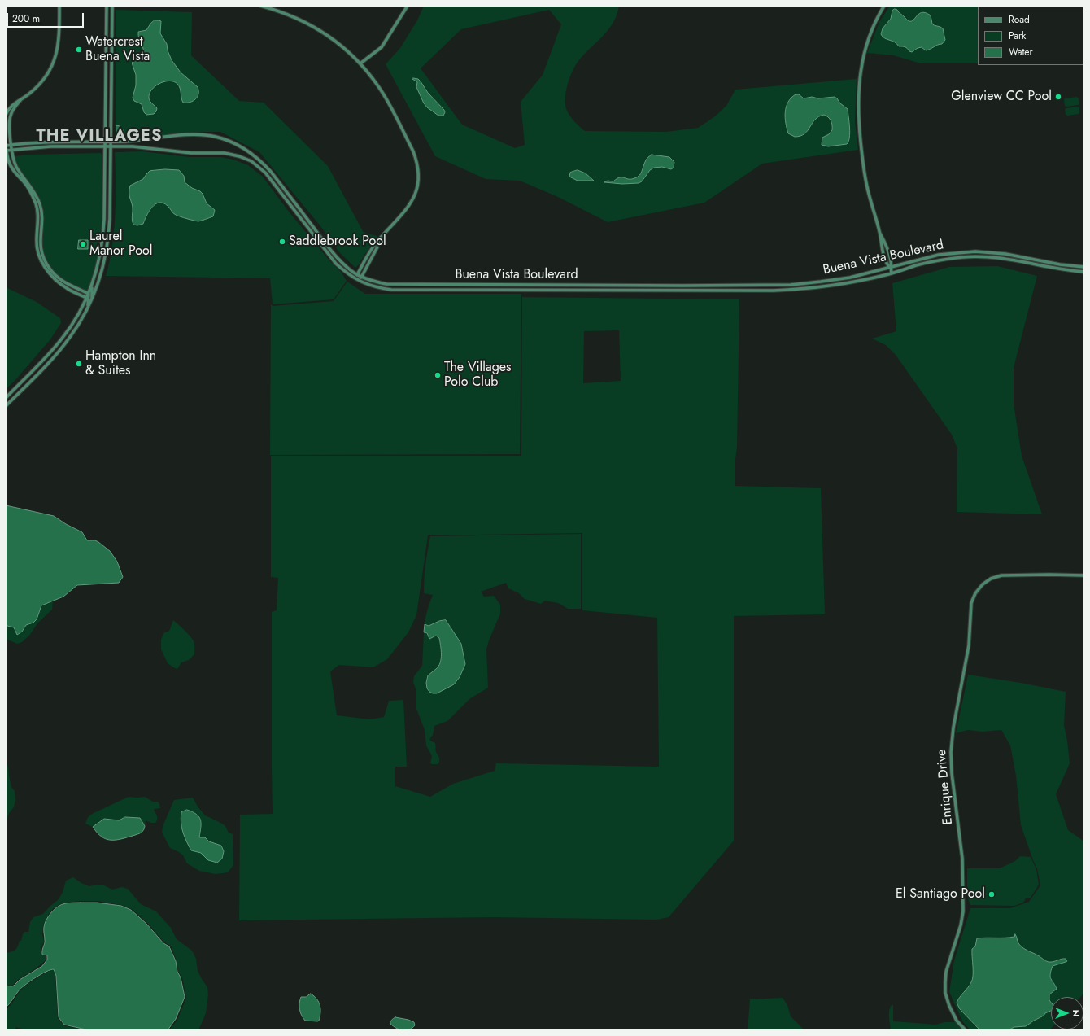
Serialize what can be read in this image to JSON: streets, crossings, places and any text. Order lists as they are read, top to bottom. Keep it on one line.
{"streets":{"main road":["Buena Vista Boulevard","Enrique Drive"]},"districts":["THE VILLAGES"],"places":["Watercrest Buena Vista","Glenview CC Pool","Saddlebrook Pool","Laurel Manor Pool","Hampton Inn & Suites","The Villages Polo Club","El Santiago Pool"],"legend":["Road","Park","Water"],"scale_bar":"200 m","north":"right"}
